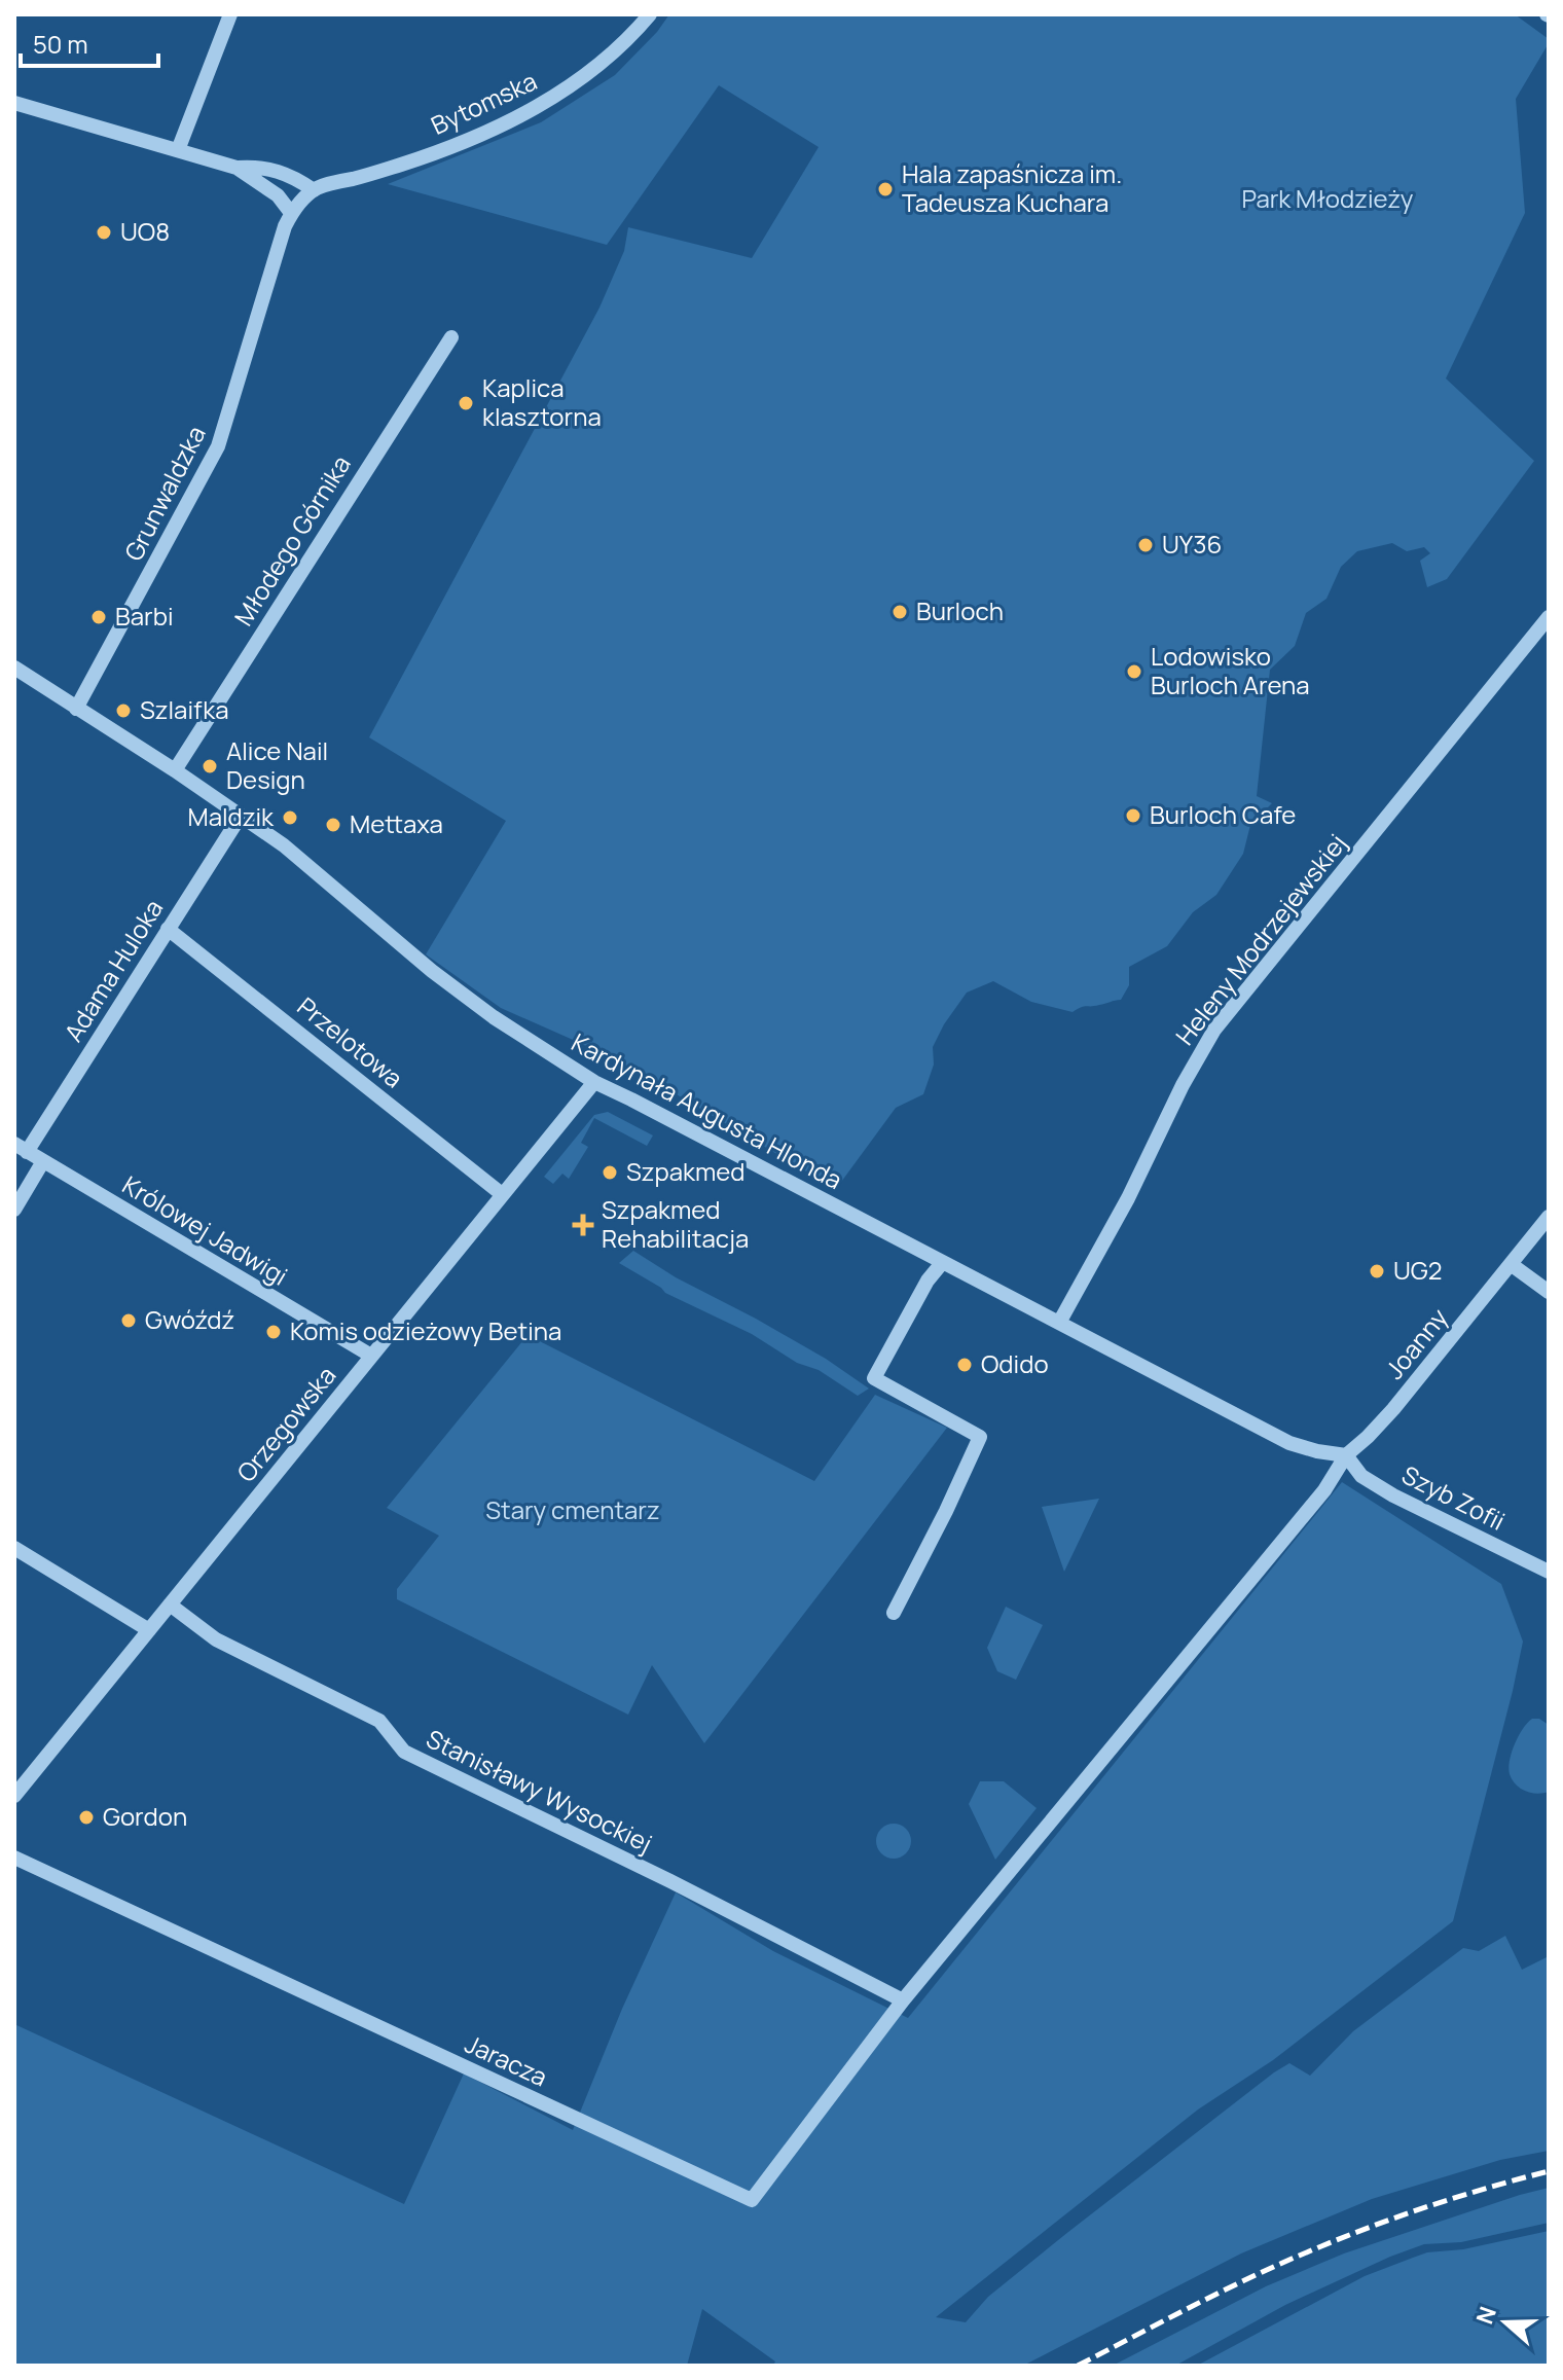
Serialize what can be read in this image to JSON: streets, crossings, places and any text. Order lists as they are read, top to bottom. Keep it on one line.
{"streets":{"street":["Bytomska","Grunwaldzka","Młodego Górnika","Heleny Modrzejewskiej","Adama Huloka","Przelotowa","Kardynała Augusta Hlonda","Królowej Jadwigi","Joanny","Orzegowska","Szyb Zofii","Stanisławy Wysockiej","Jaracza"]},"crossings":[["Bytomska","Grunwaldzka"],["Grunwaldzka","Kardynała Augusta Hlonda"],["Młodego Górnika","Kardynała Augusta Hlonda"],["Heleny Modrzejewskiej","Kardynała Augusta Hlonda"],["Adama Huloka","Przelotowa"],["Adama Huloka","Kardynała Augusta Hlonda"],["Adama Huloka","Królowej Jadwigi"],["Przelotowa","Orzegowska"],["Kardynała Augusta Hlonda","Joanny"],["Kardynała Augusta Hlonda","Orzegowska"],["Kardynała Augusta Hlonda","Szyb Zofii"],["Królowej Jadwigi","Orzegowska"],["Joanny","Szyb Zofii"],["Joanny","Stanisławy Wysockiej"],["Joanny","Jaracza"],["Orzegowska","Stanisławy Wysockiej"],["Stanisławy Wysockiej","Jaracza"]],"parks":["Park Młodzieży","Stary cmentarz"],"places":{"other":["Hala zapaśnicza im. Tadeusza Kuchara","UO8","Kaplica klasztorna","UY36","Burloch","Barbi","Lodowisko Burloch Arena","Szlaifka","Alice Nail Design","Burloch Cafe","Maldzik","Mettaxa","Szpakmed","UG2","Gwóźdź","Komis odzieżowy Betina","Odido","Gordon"],"health":["Szpakmed Rehabilitacja"]},"scale_bar":"50 m","north":"left"}
